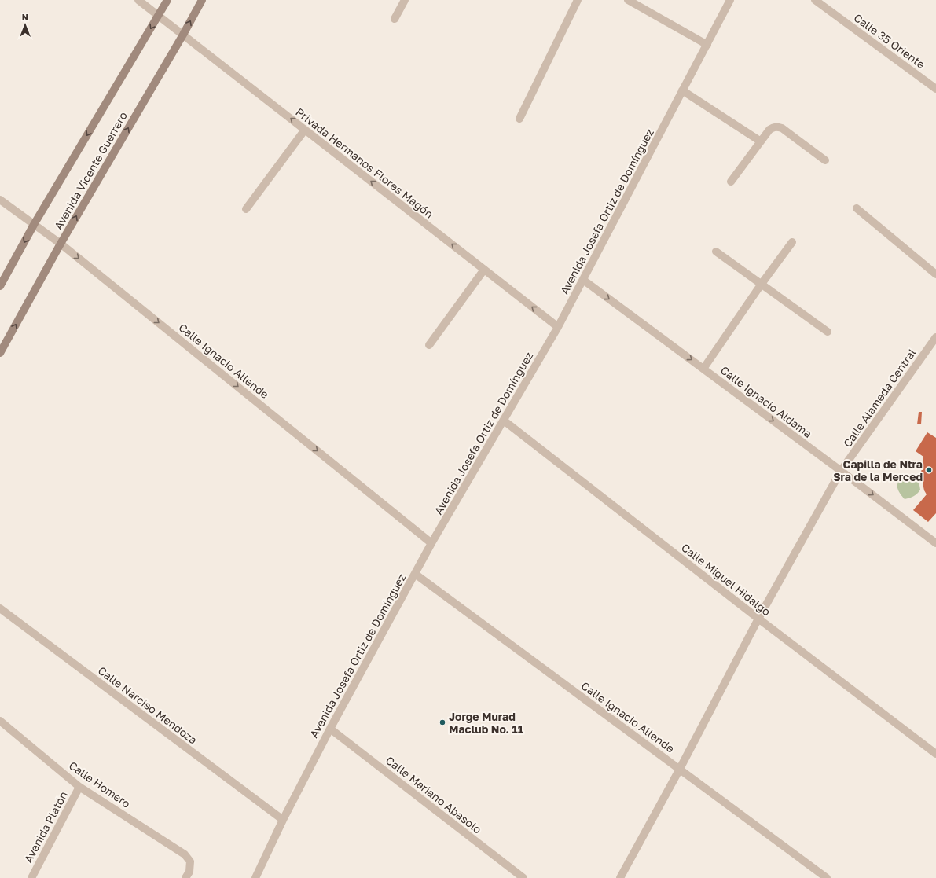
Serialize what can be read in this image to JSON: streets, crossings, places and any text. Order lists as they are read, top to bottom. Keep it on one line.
{"streets":{"main road":["Avenida Vicente Guerrero"],"street":["Calle 35 Oriente","Privada Hermanos Flores Magón","Avenida Josefa Ortiz de Domínguez","Calle Ignacio Allende","Calle Alameda Central","Calle Ignacio Aldama","Calle Miguel Hidalgo","Calle Narciso Mendoza","Calle Homero","Calle Mariano Abasolo","Avenida Platón"]},"crossings":[["Privada Hermanos Flores Magón","Avenida Vicente Guerrero"],["Privada Hermanos Flores Magón","Avenida Josefa Ortiz de Domínguez"],["Avenida Vicente Guerrero","Calle Ignacio Allende"],["Avenida Josefa Ortiz de Domínguez","Calle Ignacio Allende"],["Avenida Josefa Ortiz de Domínguez","Calle Ignacio Aldama"],["Avenida Josefa Ortiz de Domínguez","Calle Miguel Hidalgo"],["Avenida Josefa Ortiz de Domínguez","Calle Narciso Mendoza"],["Avenida Josefa Ortiz de Domínguez","Calle Mariano Abasolo"],["Calle Ignacio Allende","Calle Alameda Central"],["Calle Alameda Central","Calle Ignacio Aldama"],["Calle Alameda Central","Calle Miguel Hidalgo"],["Calle Homero","Avenida Platón"]],"one_way":["Privada Hermanos Flores Magón","Calle Ignacio Allende","Calle Ignacio Aldama"],"places":["Capilla de Ntra Sra de la Merced","Jorge Murad Maclub No. 11"],"north":"top"}
